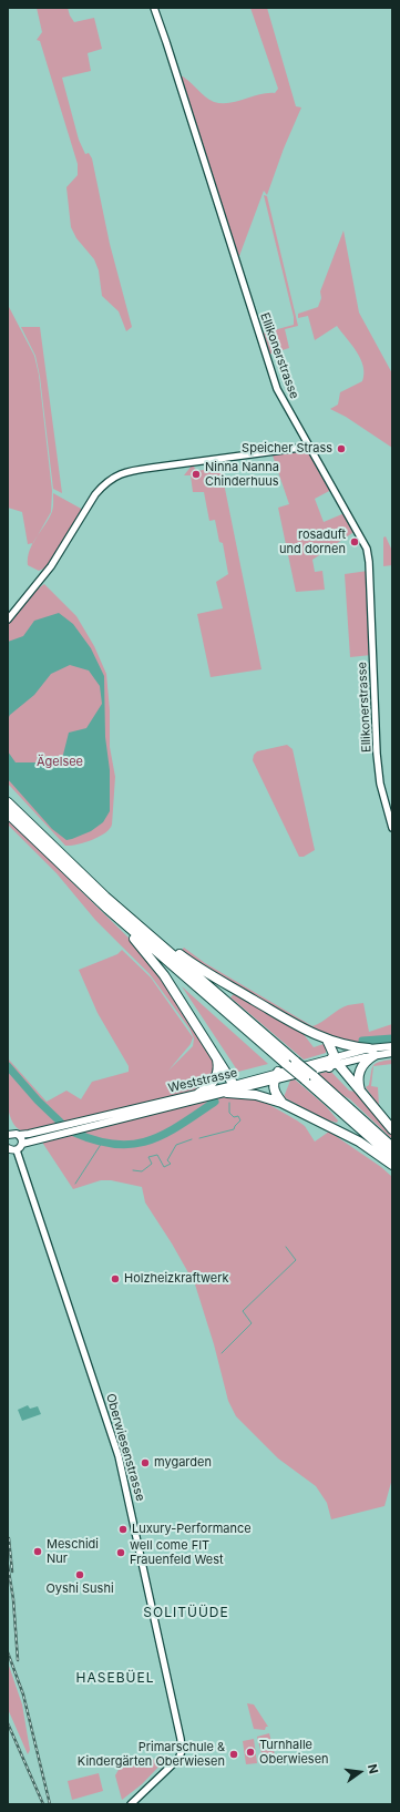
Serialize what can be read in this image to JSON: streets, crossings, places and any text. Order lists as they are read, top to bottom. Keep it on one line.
{"streets":{"main road":["Weststrasse"],"street":["Ellikonerstrasse","Oberwiesenstrasse"]},"districts":["SOLITÜÜDE","HASEBÜEL"],"parks":["Ägelsee"],"places":["Speicher Strass","Ninna Nanna Chinderhuus","rosaduft und dornen","Holzheizkraftwerk","mygarden","Luxury-Performance","Meschidi Nur","well come FIT Frauenfeld West","Oyshi Sushi","Turnhalle Oberwiesen","Primarschule & Kindergärten Oberwiesen"],"north":"right"}
